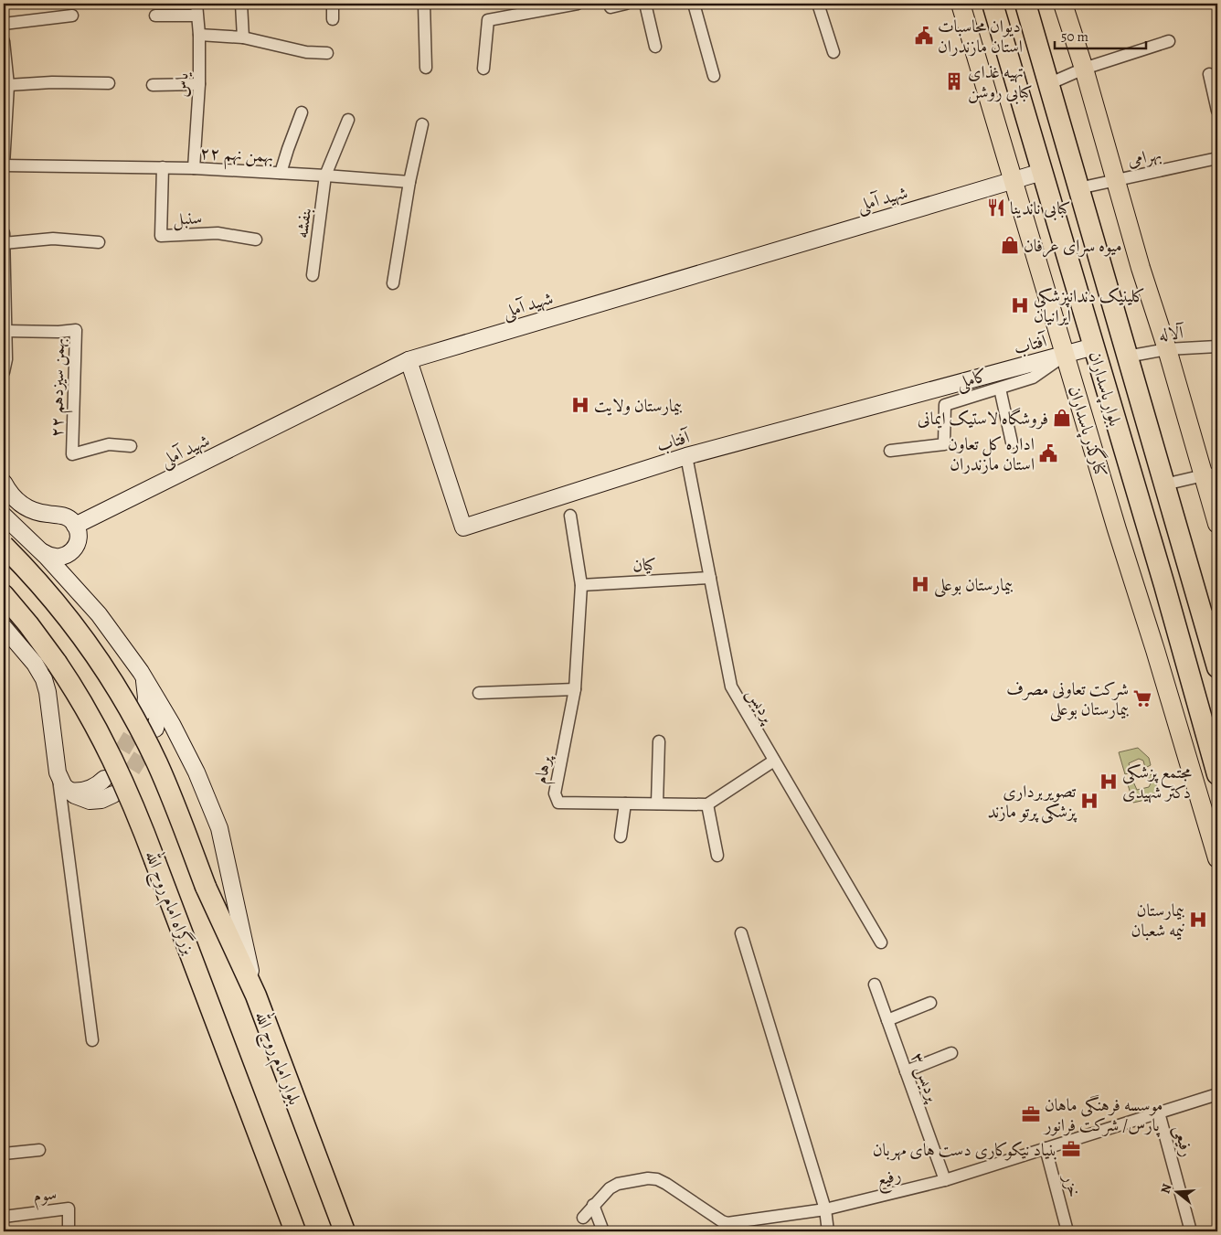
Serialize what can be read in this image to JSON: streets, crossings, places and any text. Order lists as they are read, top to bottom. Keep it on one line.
{"streets":{"highway":["بلوار پاسداران","بزرگراه امام روح الله","بلوار امام روح الله"],"main road":["شهید آملی","آفتاب","کنارگذر پاسداران"],"street":["یاس","۲۲ بهمن نهم","بهرامی","سنبل","بنفشه","آلاله","کاملی","۲۲ بهمن سیزدهم","کیان","پردیس","پرهام","پردیس ۳","رفیعی","رفیع","خزر","سوم"]},"crossings":[["یاس","۲۲ بهمن نهم"],["۲۲ بهمن نهم","سنبل"],["۲۲ بهمن نهم","بنفشه"],["بهرامی","بلوار پاسداران"],["شهید آملی","آفتاب"],["شهید آملی","بلوار پاسداران"],["شهید آملی","کنارگذر پاسداران"],["آلاله","بلوار پاسداران"],["آفتاب","کاملی"],["آفتاب","بلوار پاسداران"],["آفتاب","کنارگذر پاسداران"],["آفتاب","پردیس"],["کاملی","کنارگذر پاسداران"],["کیان","پردیس"],["کیان","پرهام"],["پردیس ۳","رفیع"],["رفیعی","رفیع"],["رفیع","خزر"]],"places":{"public building":["دیوان محاسبات استان مازندران","اداره کل تعاون استان مازندران"],"building":["تهیه غذای کبابی روشن"],"restaurant":["کبابی ناندینا"],"shop":["میوه سرای عرفان","فروشگاه لاستیک ایمانی"],"hospital":["کلینیک دندانپزشکی ایرانیان","بیمارستان ولایت","بیمارستان بوعلی","مجتمع پزشکی دکتر شهیدی","تصویربرداری پزشکی پرتو مازند","بیمارستان نیمه شعبان"],"supermarket":["شرکت تعاونی مصرف بیمارستان بوعلی"],"office":["موسسه فرهنگی ماهان پارس/ شرکت فرانور","بنیاد نیکوکاری دست های مهربان"]},"scale_bar":"50 m","north":"left"}
